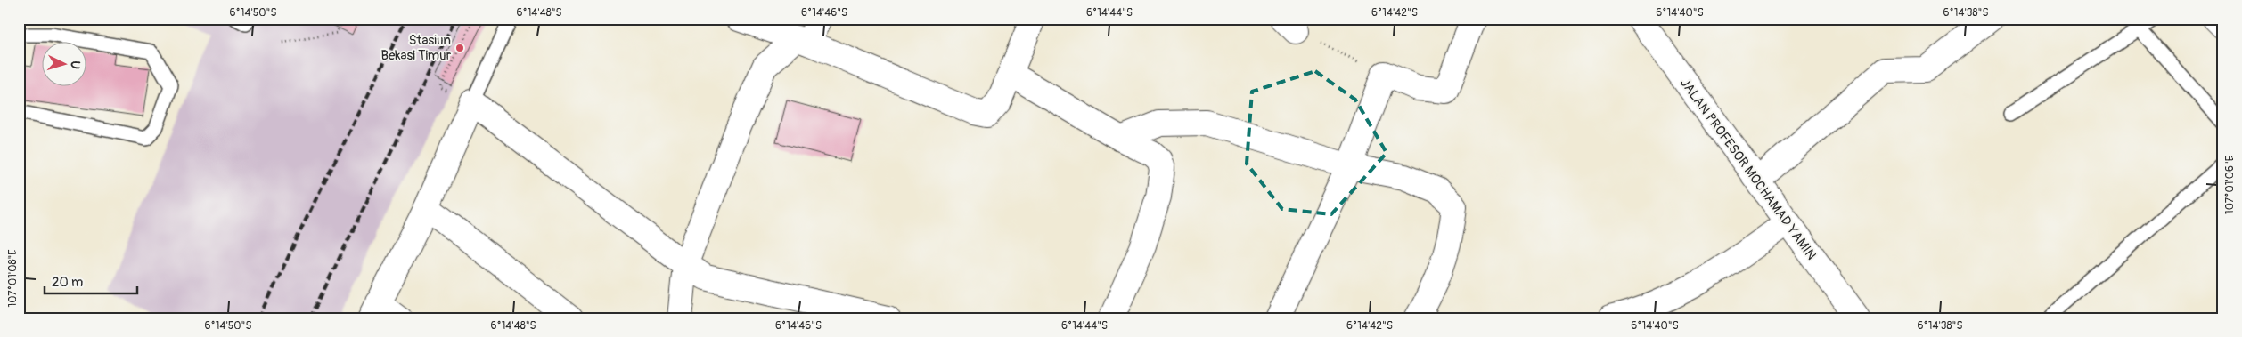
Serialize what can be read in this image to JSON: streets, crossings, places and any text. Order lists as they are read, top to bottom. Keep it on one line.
{"streets":{"street":["JALAN PROFESOR MOCHAMAD YAMIN"]},"places":["Stasiun Bekasi Timur"],"scale_bar":"20 m","north":"right","coordinates":["6°14'50\"S","6°14'48\"S","6°14'46\"S","6°14'44\"S","6°14'42\"S","6°14'40\"S","6°14'38\"S","107°01'06\"E","107°01'08\"E"]}
